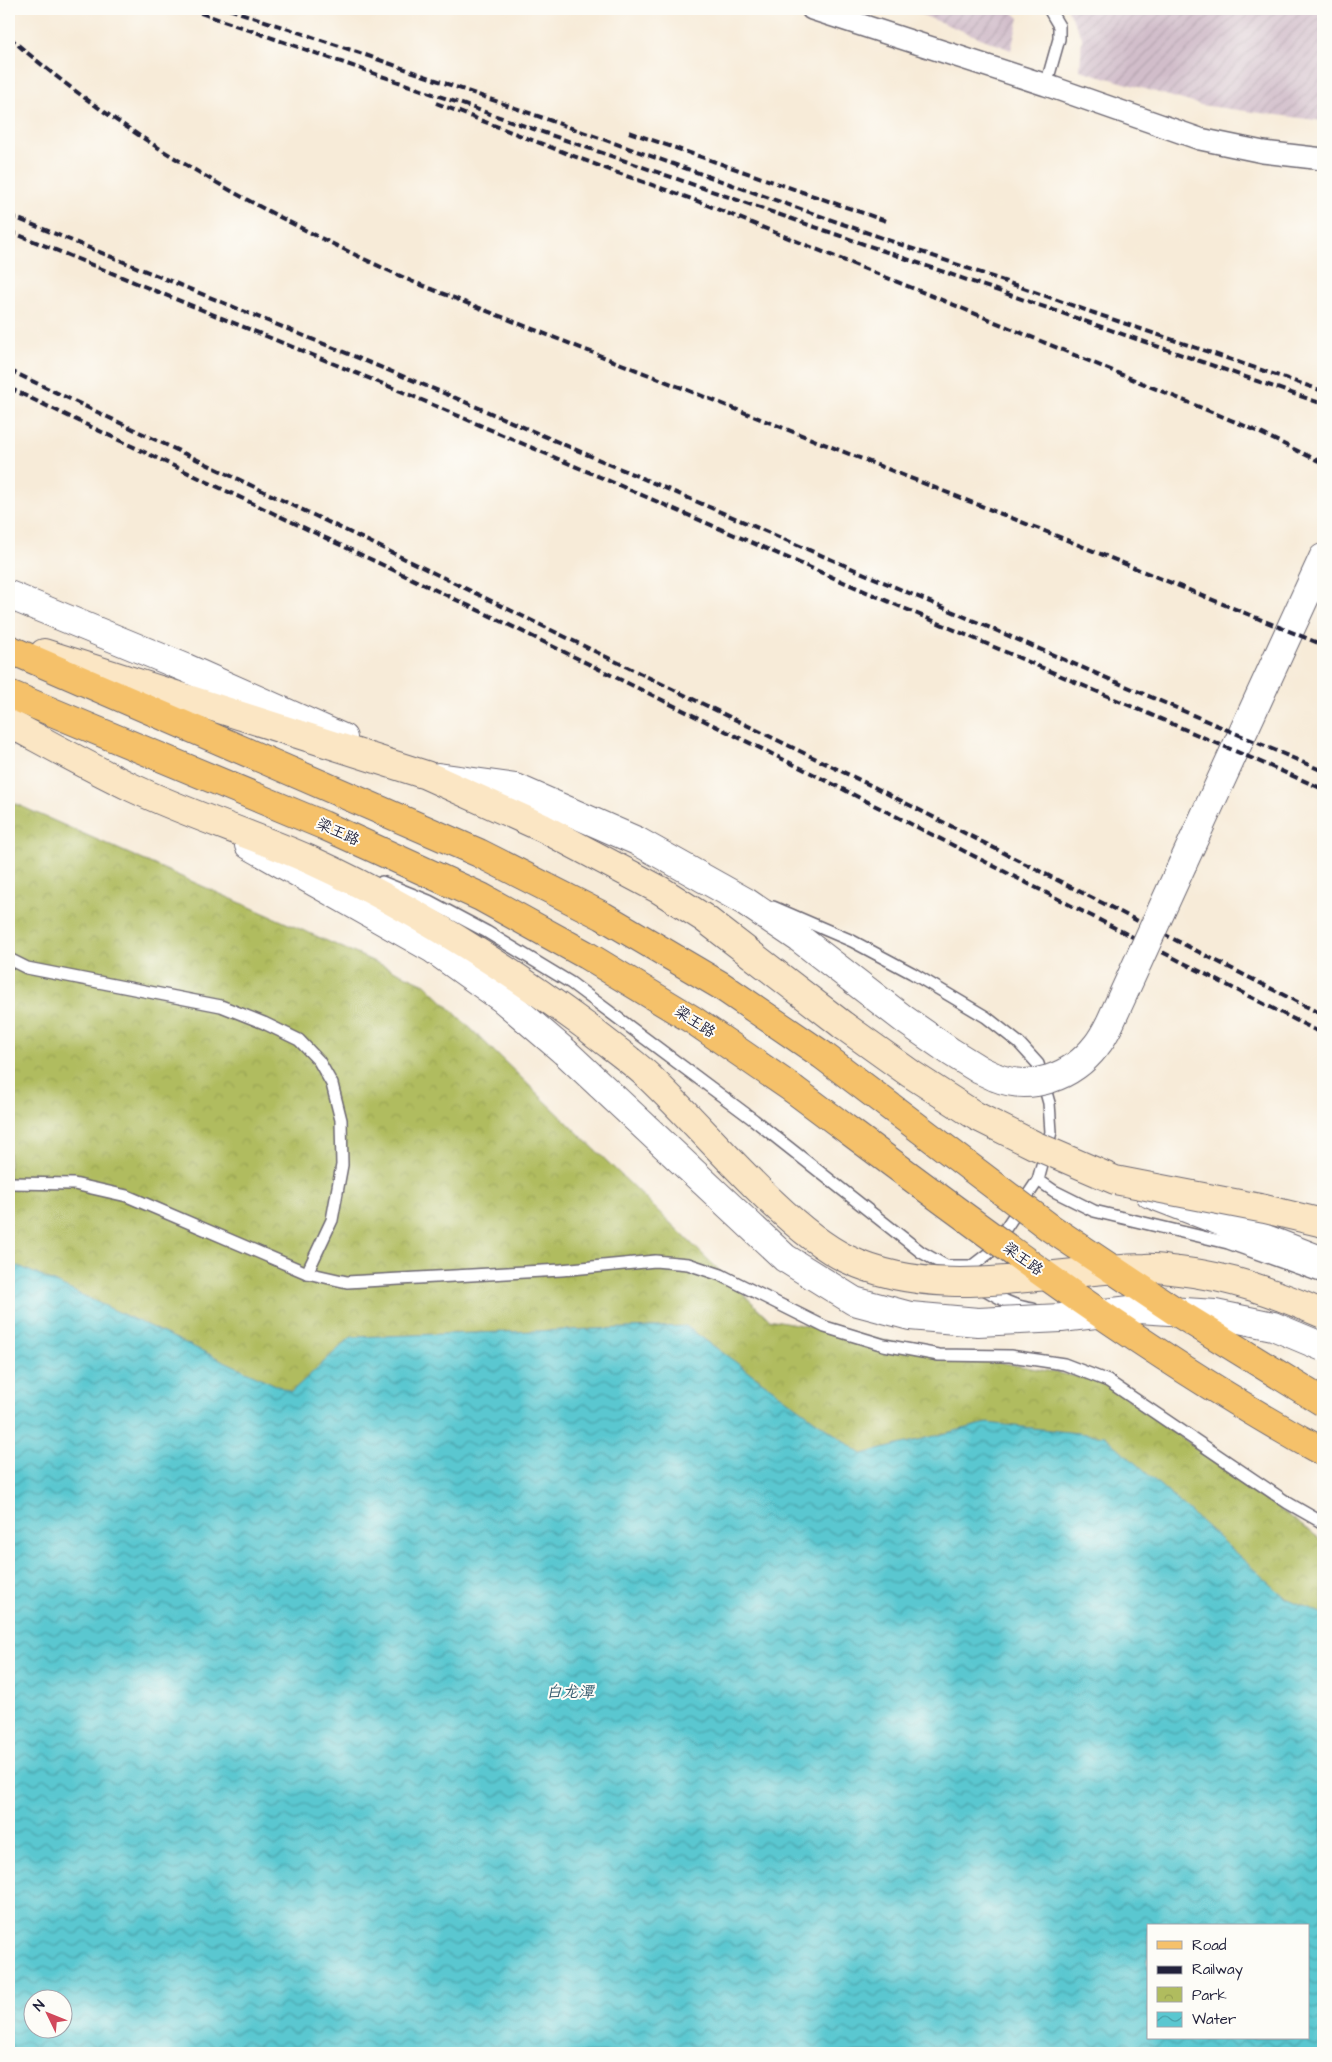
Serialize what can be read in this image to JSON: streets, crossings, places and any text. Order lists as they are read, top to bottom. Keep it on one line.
{"streets":{"main road":["梁王路"]},"water":["白龙潭"],"legend":["Road","Railway","Park","Water"],"north":"top left"}
